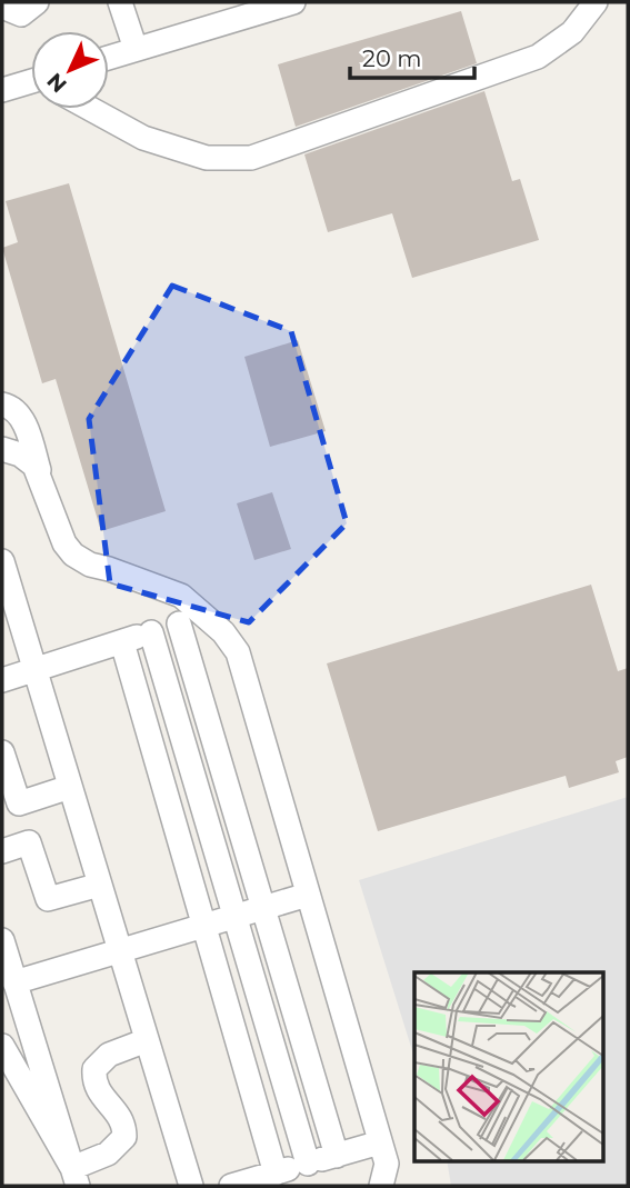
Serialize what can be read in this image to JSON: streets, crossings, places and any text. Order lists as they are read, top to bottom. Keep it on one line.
{"scale_bar":"20 m","north":"bottom left"}
